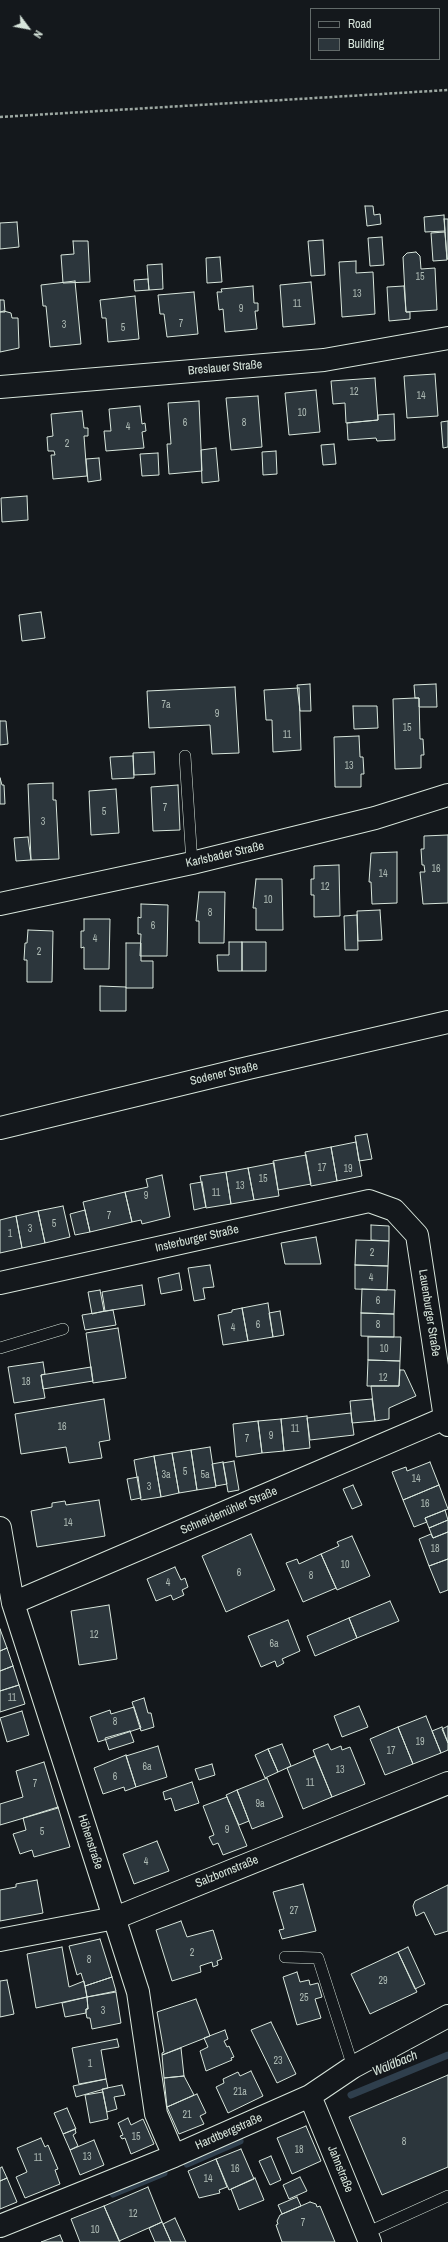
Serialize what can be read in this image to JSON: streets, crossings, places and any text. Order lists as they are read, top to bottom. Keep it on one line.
{"streets":{"street":["Breslauer Straße","Karlsbader Straße","Sodener Straße","Insterburger Straße","Lauenburger Straße","Schneidemühler Straße","Höhenstraße","Salzbornstraße","Hardtbergstraße","Jahnstraße"]},"crossings":[["Insterburger Straße","Lauenburger Straße"],["Lauenburger Straße","Schneidemühler Straße"],["Schneidemühler Straße","Höhenstraße"],["Höhenstraße","Salzbornstraße"],["Höhenstraße","Hardtbergstraße"],["Hardtbergstraße","Jahnstraße"]],"water":["Waldbach"],"house_numbers":["15","13","11","9","7","3","5","12","14","10","6","8","4","2","7a","9","15","11","13","7","5","3","16","14","12","10","8","6","4","2","17","19","15","13","11","9","7","5","3","1","2","4","6","6","8","4","10","12","18","16","11","9","7","5","3a","5a","14","3","16","14","18","10","6","8","4","12","6a","11","8","19","17","6a","13","6","11","7","9a","9","5","4","27","2","8","29","25","3","23","1","21a","21","15","8","18","13","11","16","14","12","7","10"],"legend":["Road","Building"],"north":"bottom right"}
